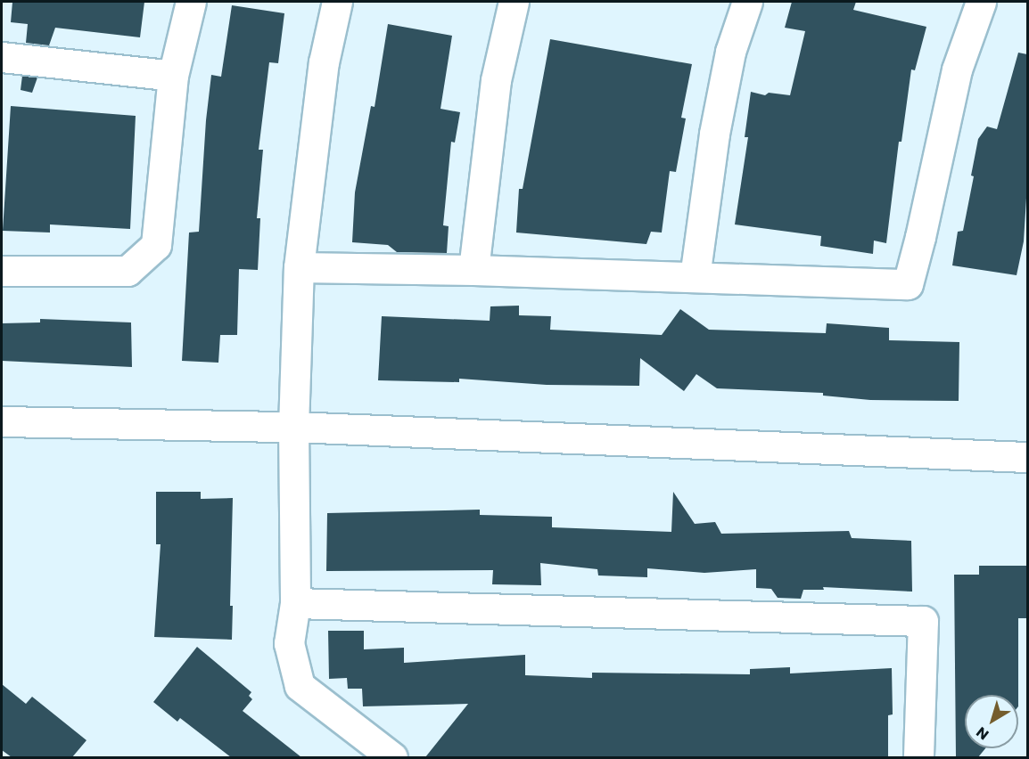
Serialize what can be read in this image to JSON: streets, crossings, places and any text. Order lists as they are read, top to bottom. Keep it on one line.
{"north":"bottom left"}
